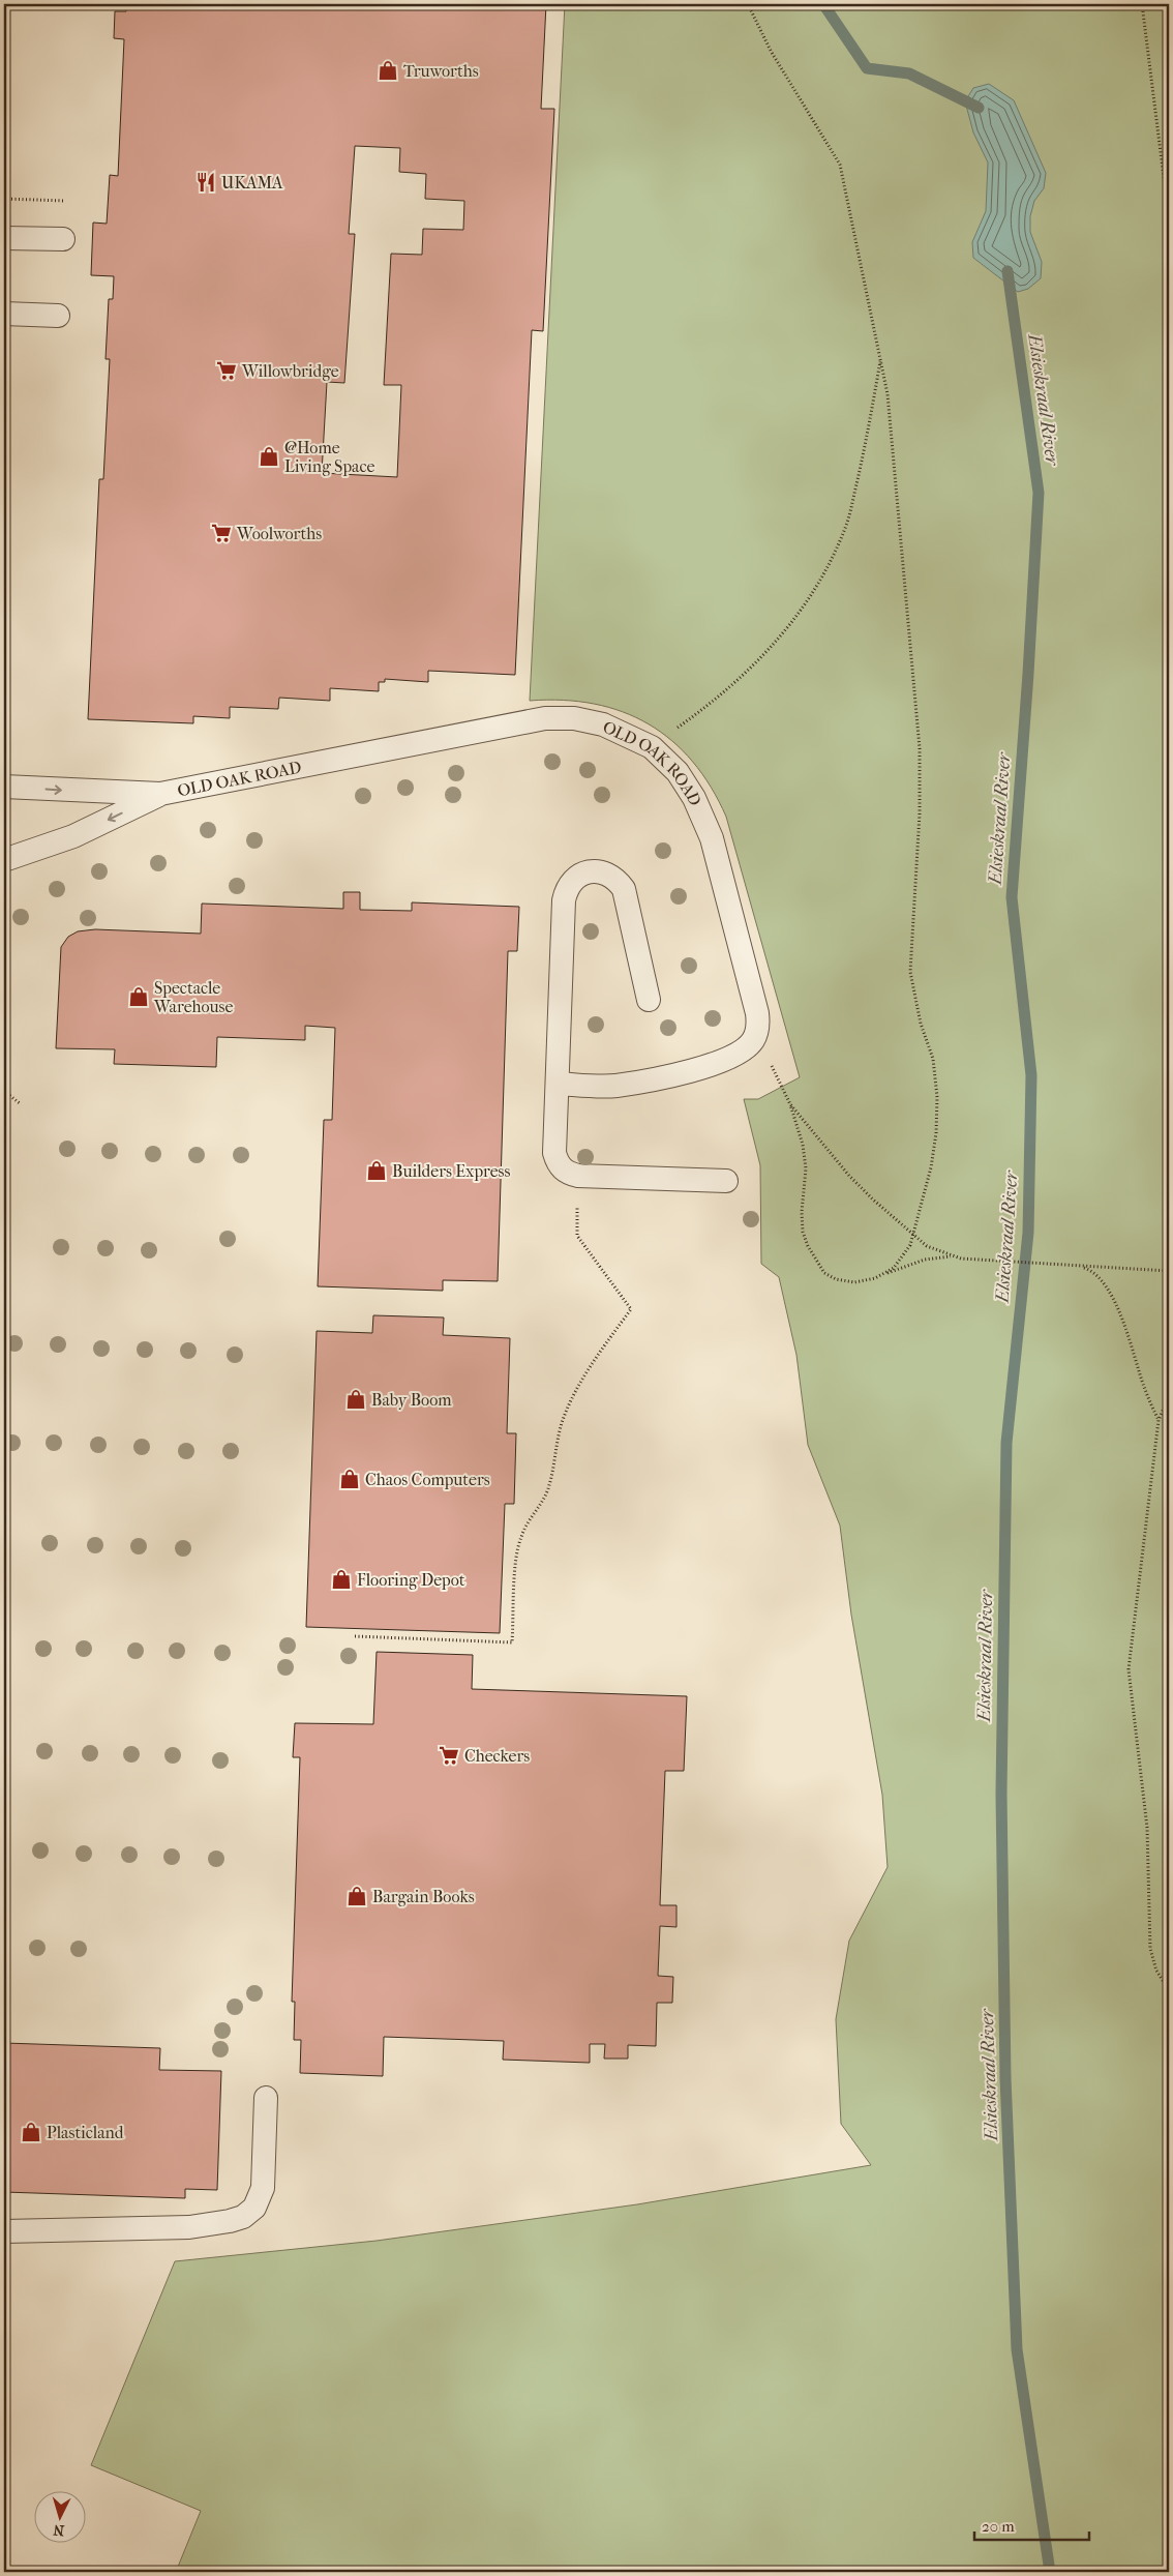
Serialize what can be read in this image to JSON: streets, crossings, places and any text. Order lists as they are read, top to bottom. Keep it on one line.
{"streets":{"lane":["OLD OAK ROAD"]},"water":["Elsieskraal River"],"places":{"shop":["Truworths","@Home Living Space","Spectacle Warehouse","Builders Express","Baby Boom","Chaos Computers","Flooring Depot","Bargain Books","Plasticland"],"restaurant":["UKAMA"],"supermarket":["Willowbridge","Woolworths","Checkers"]},"scale_bar":"20 m","north":"bottom"}
